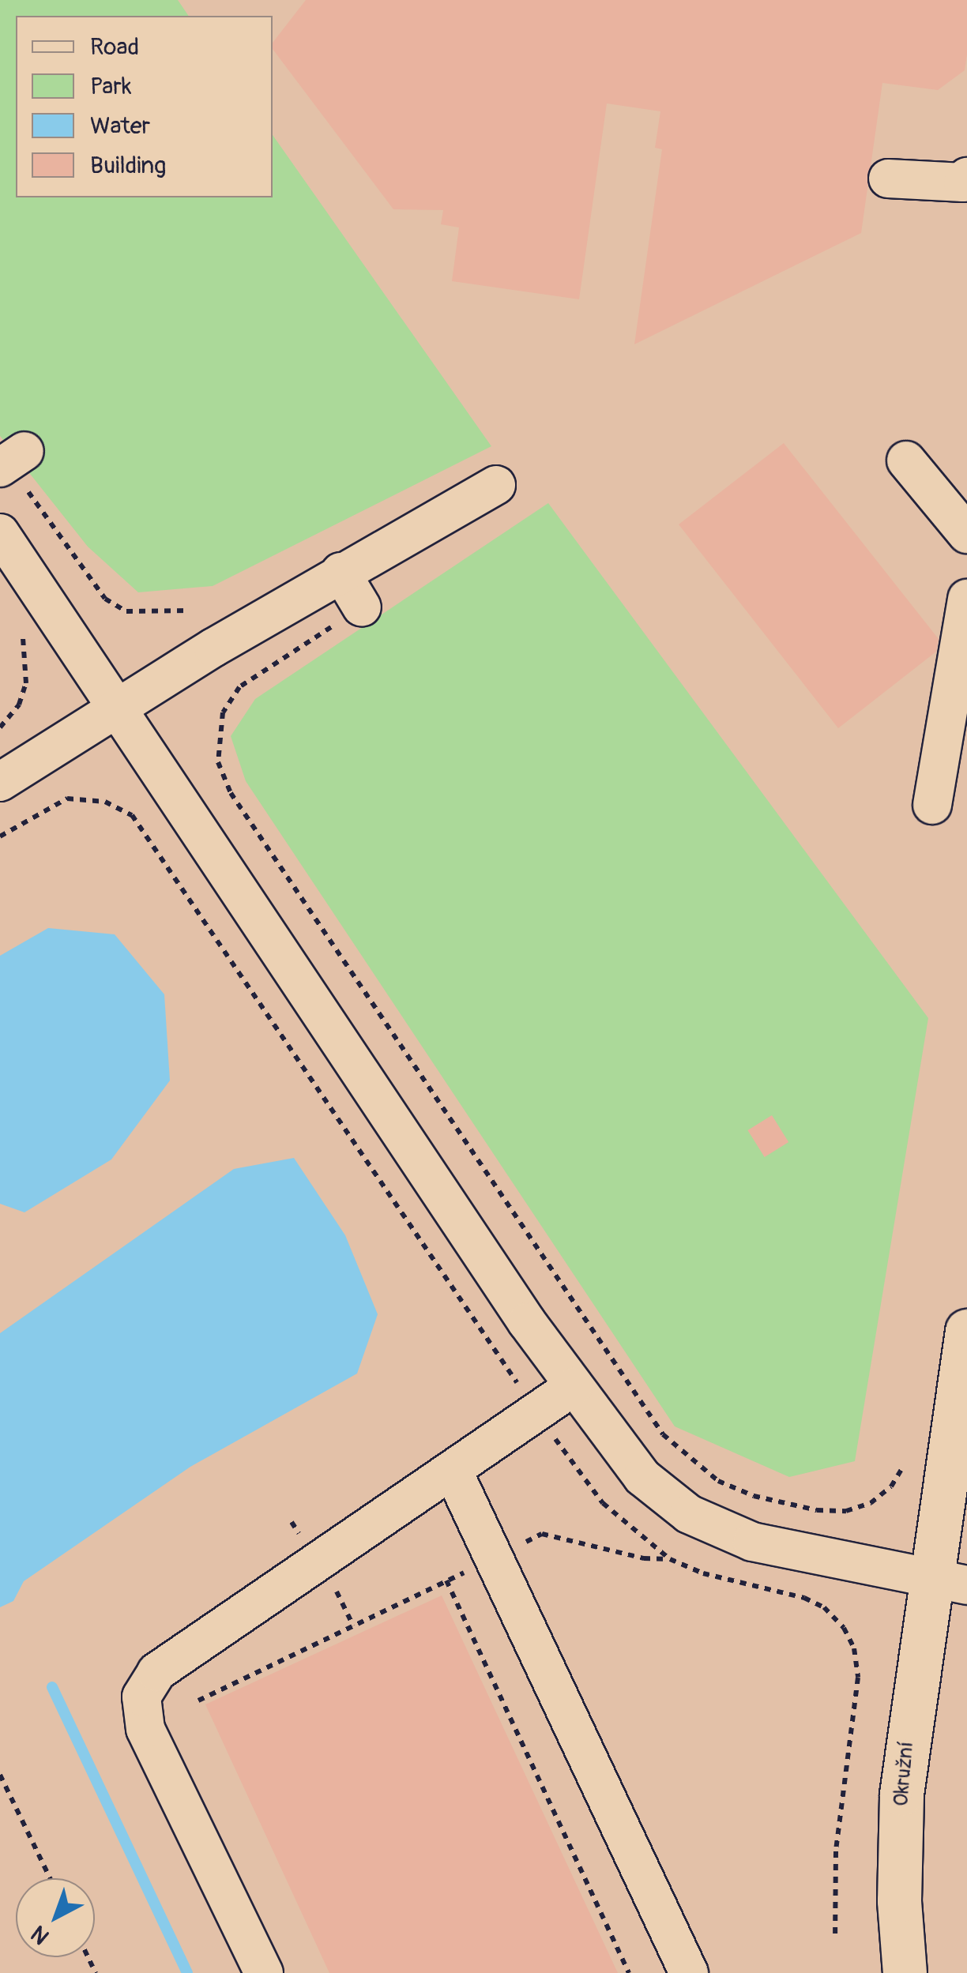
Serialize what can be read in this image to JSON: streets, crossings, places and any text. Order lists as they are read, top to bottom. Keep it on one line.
{"streets":{"main road":["Okružní"]},"legend":["Road","Park","Water","Building"],"north":"bottom left"}
